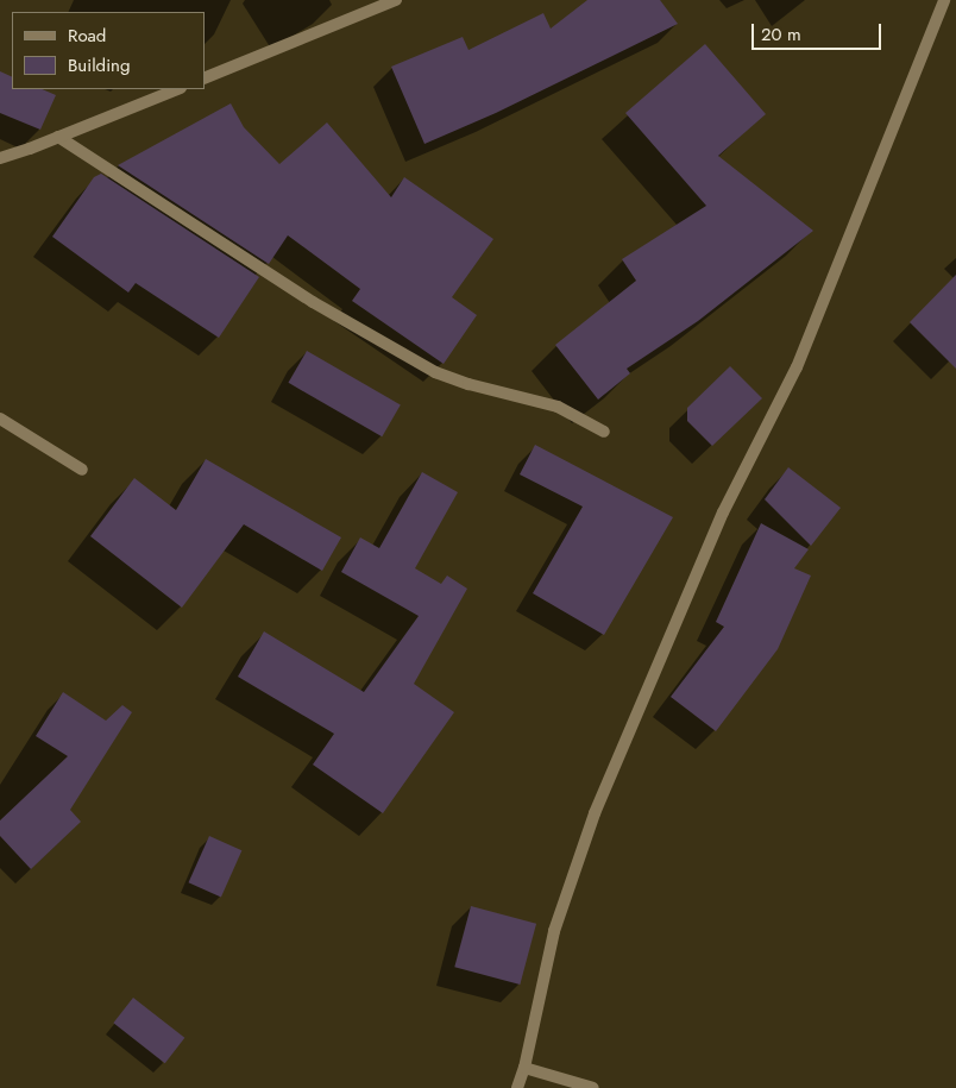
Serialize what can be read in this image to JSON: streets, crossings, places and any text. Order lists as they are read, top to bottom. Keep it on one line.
{"legend":["Road","Building"],"scale_bar":"20 m"}
